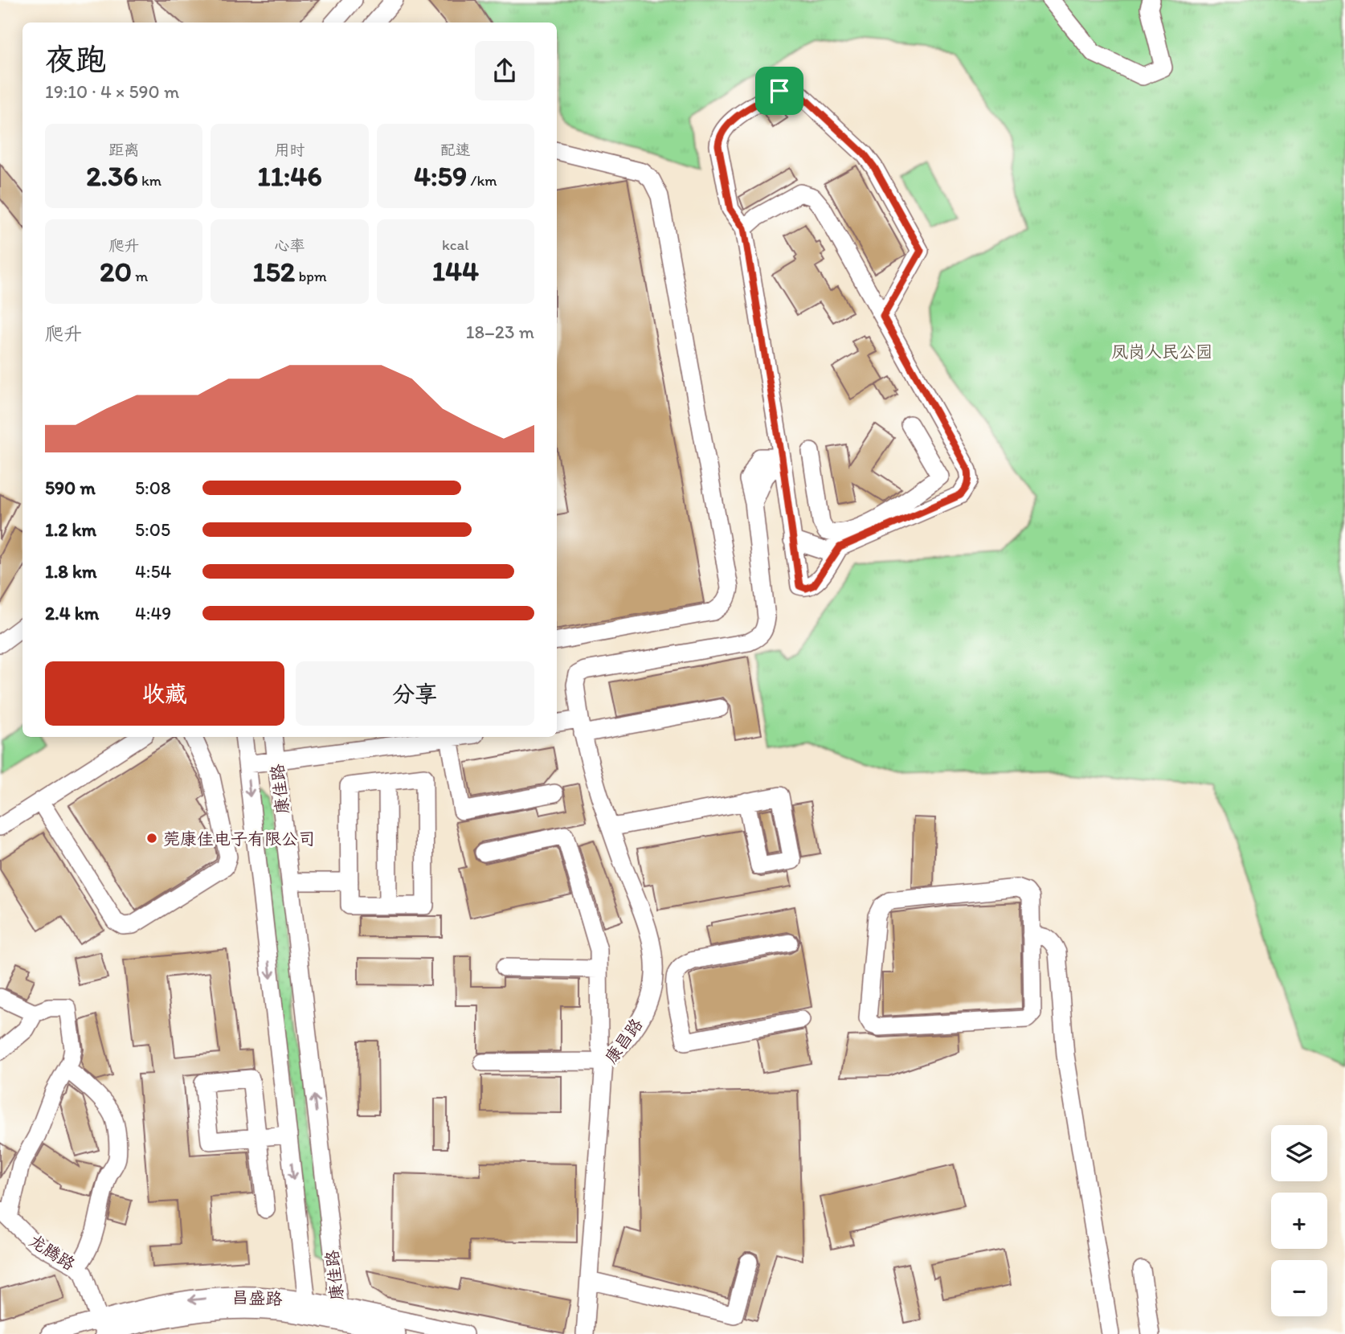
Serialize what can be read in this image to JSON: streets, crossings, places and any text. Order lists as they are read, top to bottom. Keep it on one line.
{"streets":{"street":["康佳路","康昌路","龙腾路","昌盛路"]},"crossings":[["康佳路","昌盛路"],["龙腾路","昌盛路"]],"parks":["凤岗人民公园"],"places":["莞康佳电子有限公司"],"page":{"heading":["夜跑","19:10 · 4 × 590 m"],"stats":[["距离","2.36 km"],["用时","11:46"],["配速","4:59 /km"],["爬升","20 m"],["心率","152 bpm"],["kcal","144"]],"chart":["爬升","18–23 m"],"list":[{"name":"590 m","note":"5:08"},{"name":"1.2 km","note":"5:05"},{"name":"1.8 km","note":"4:54"},{"name":"2.4 km","note":"4:49"}],"buttons":["收藏","分享"],"map_buttons":["+","−"]}}
